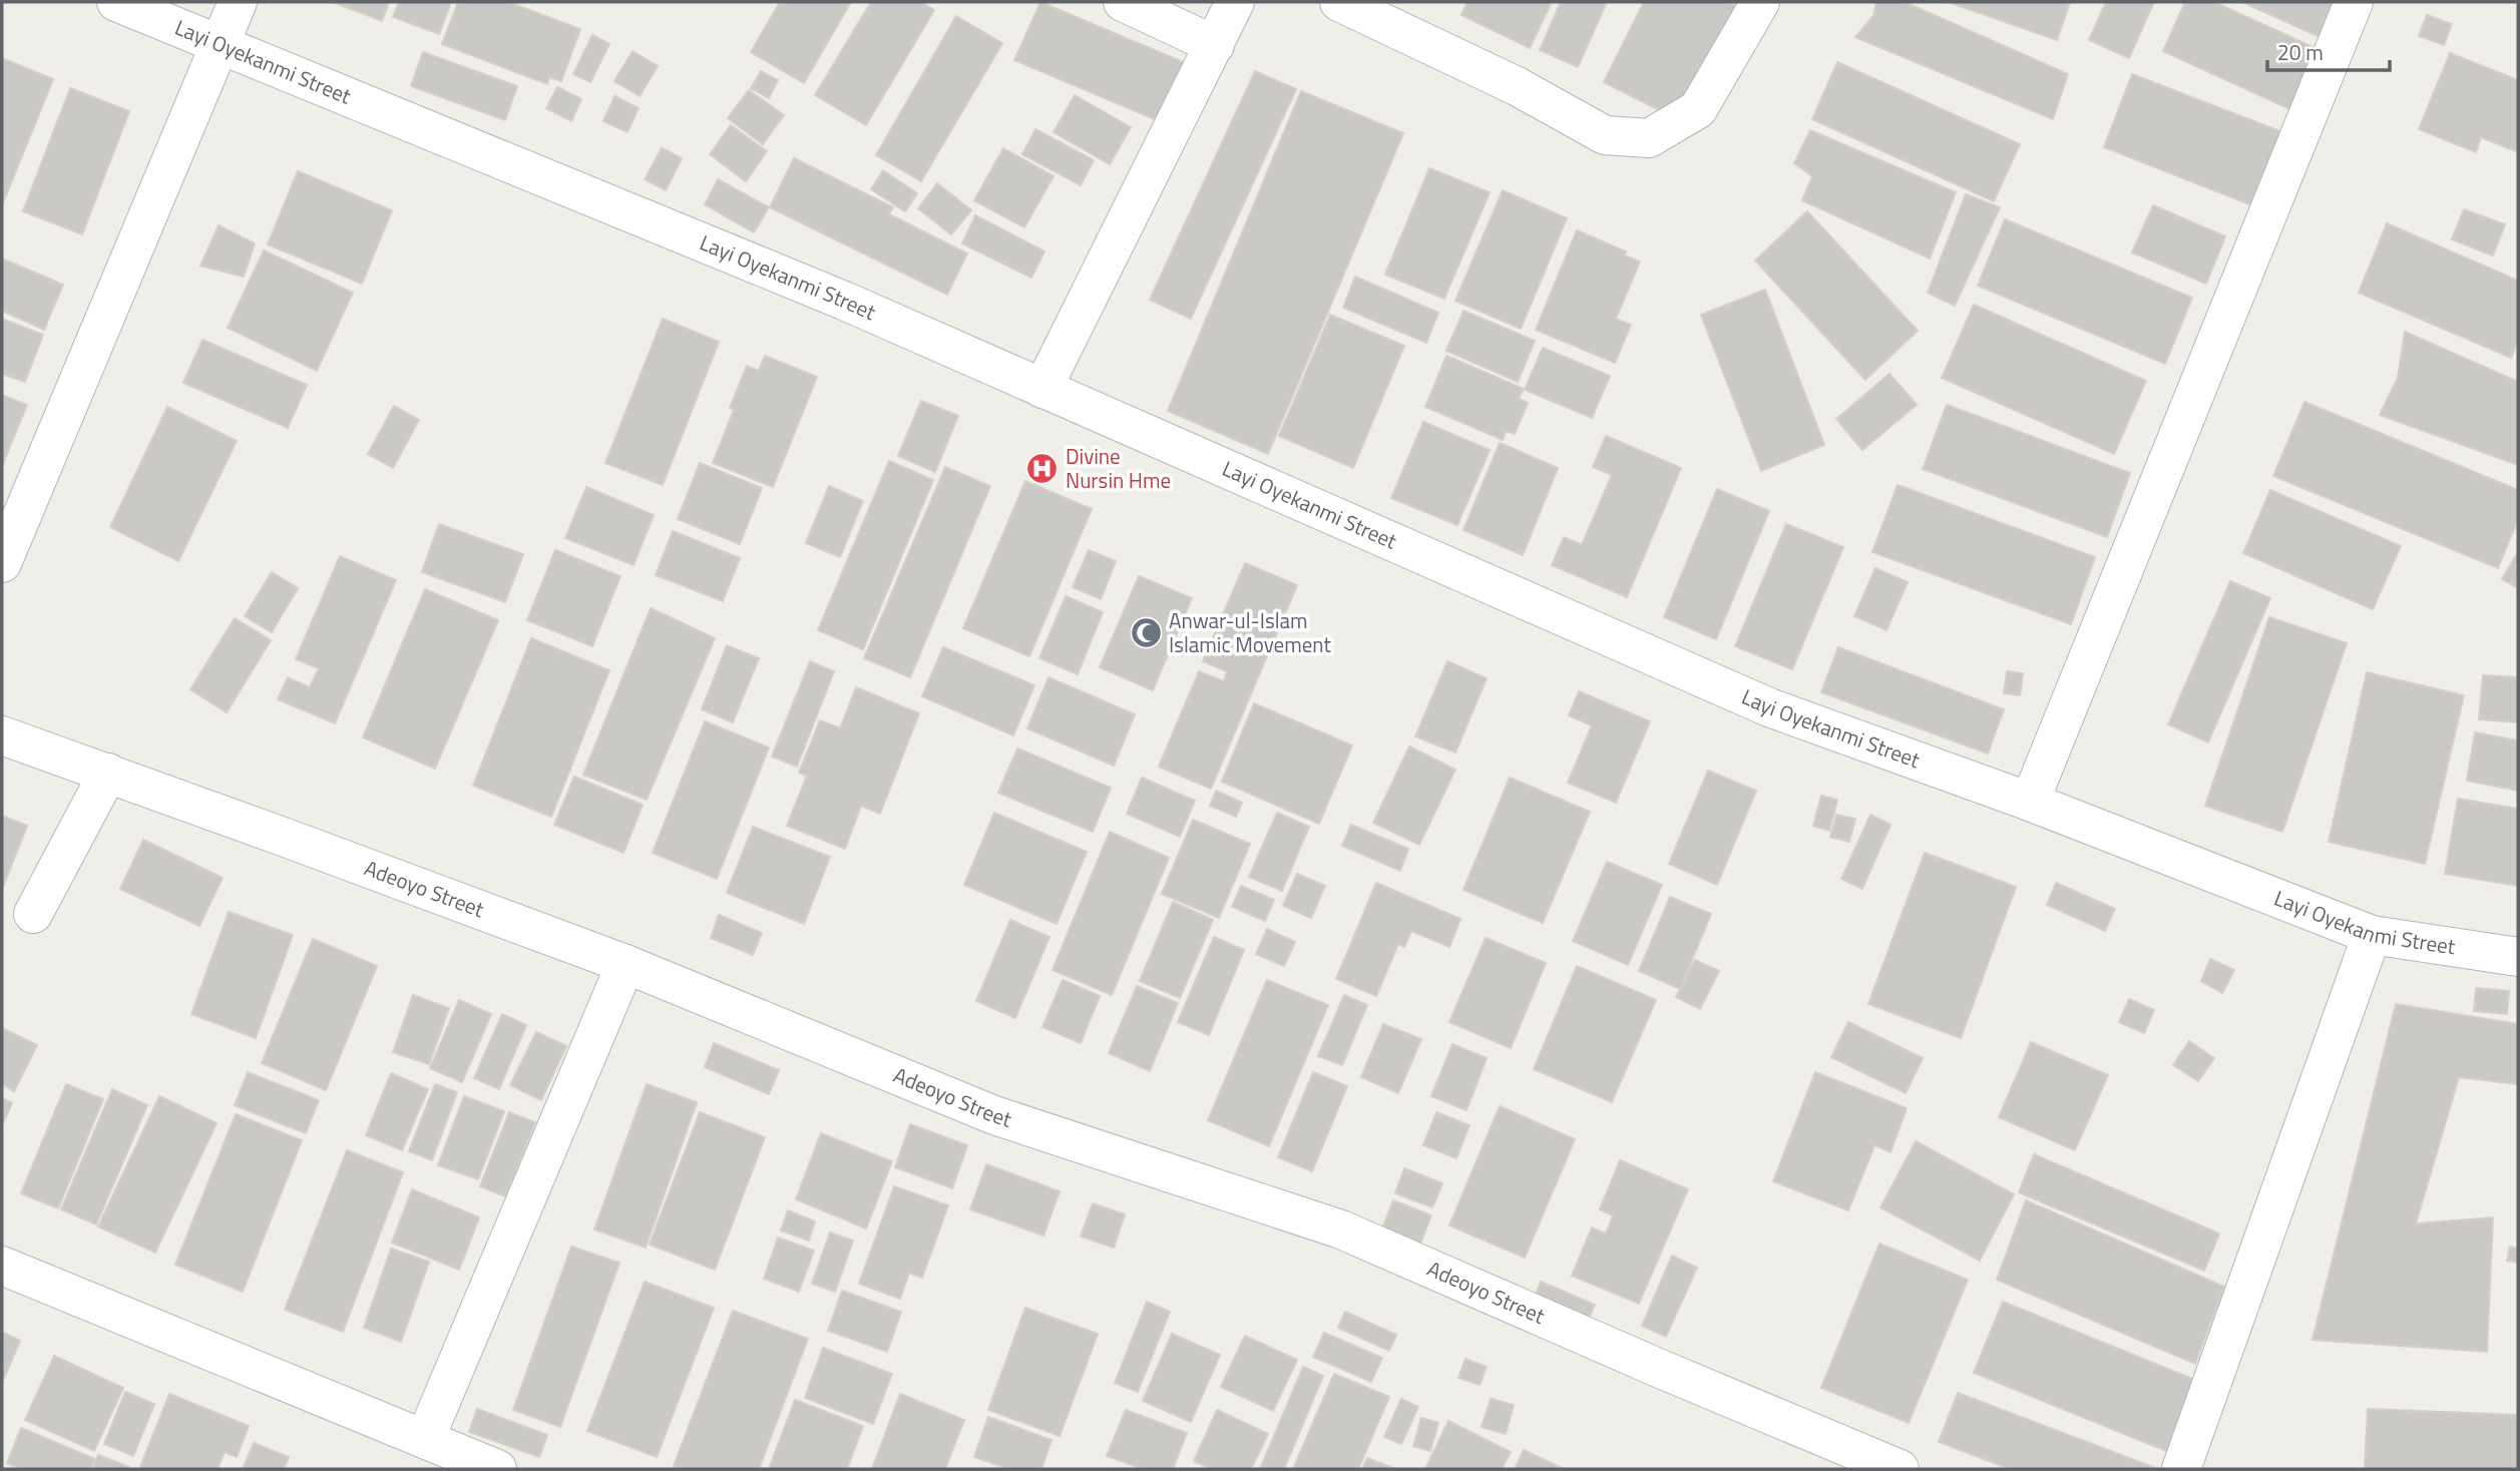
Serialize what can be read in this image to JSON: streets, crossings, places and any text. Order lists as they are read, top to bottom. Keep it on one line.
{"streets":{"street":["Layi Oyekanmi Street","Adeoyo Street"]},"places":{"hospital":["Divine Nursin Hme"],"mosque":["Anwar-ul-Islam Islamic Movement"]},"scale_bar":"20 m"}
